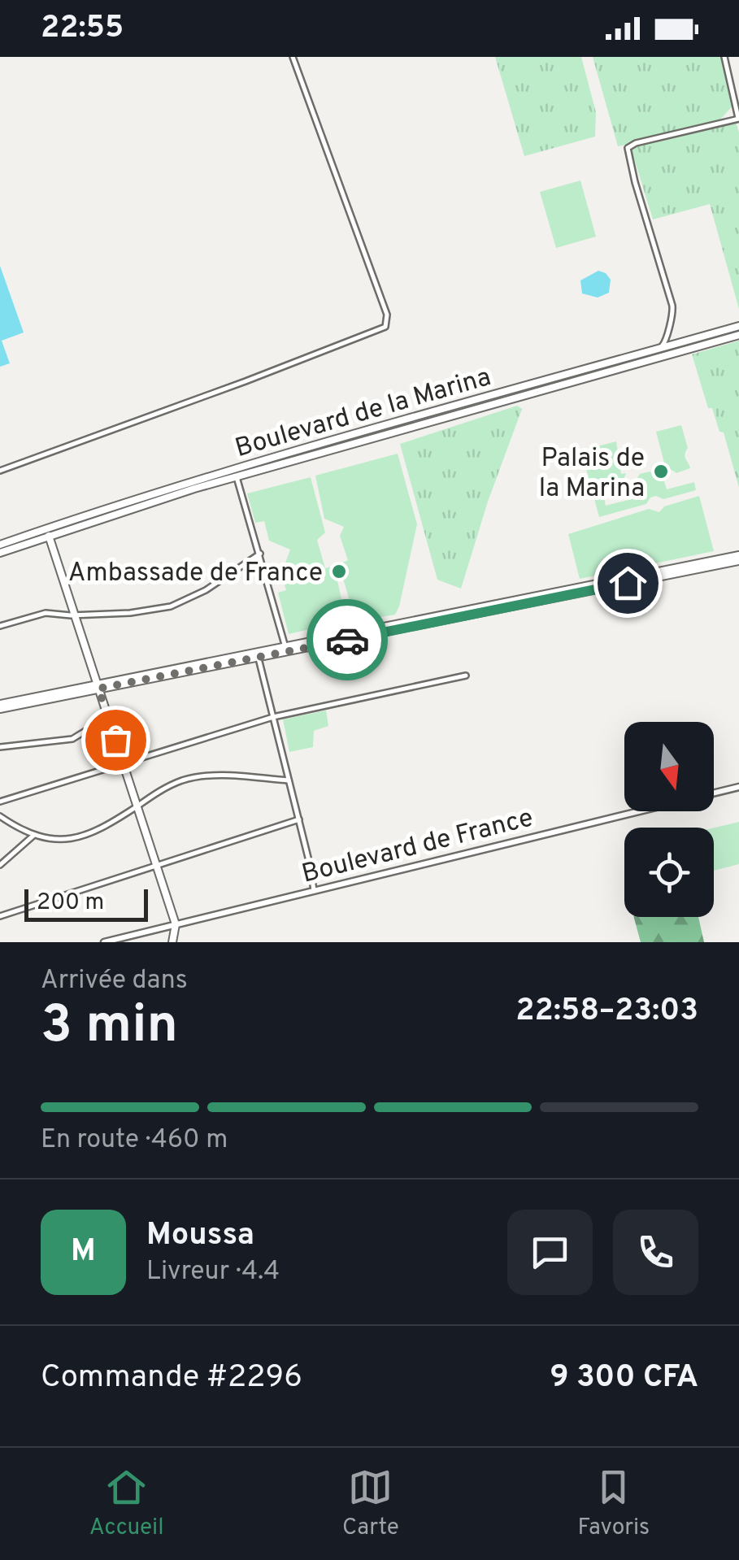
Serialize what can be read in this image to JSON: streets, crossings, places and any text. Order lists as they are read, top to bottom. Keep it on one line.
{"streets":{"main road":["Boulevard de la Marina"],"street":["Boulevard de France"]},"places":["Palais de la Marina","Ambassade de France"],"scale_bar":"200 m","north":"bottom","page":{"status":"22:55","scale":"200 m","heading":["3 min","Arrivée dans","22:58–23:03"],"panel":["Moussa","Livreur · 4.4","Commande #2296","9 300 CFA"],"bar":"En route · 460 m","round":"M","tabs":["Accueil","Carte","Favoris"]}}
